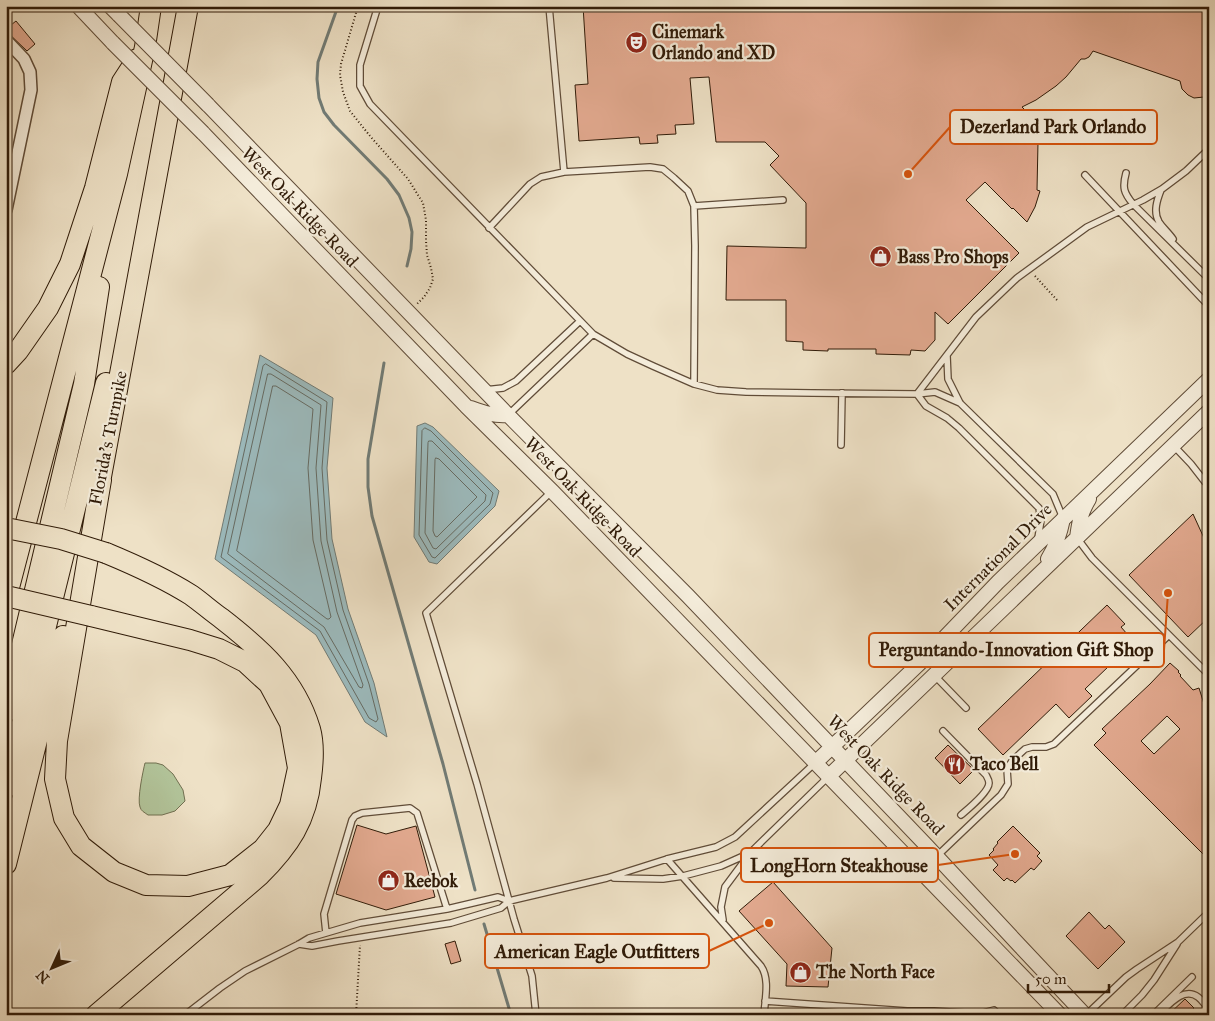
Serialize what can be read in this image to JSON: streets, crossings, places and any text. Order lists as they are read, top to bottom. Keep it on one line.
{"streets":{"highway":["Florida's Turnpike"],"street":["West Oak Ridge Road","International Drive"]},"crossings":[["West Oak Ridge Road","International Drive"]],"places":{"theatre":["Cinemark Orlando and XD"],"other":["Dezerland Park Orlando","Perguntando-Innovation Gift Shop","LongHorn Steakhouse","American Eagle Outfitters"],"shop":["Bass Pro Shops","Reebok","The North Face"],"restaurant":["Taco Bell"]},"scale_bar":"50 m","north":"bottom left"}
